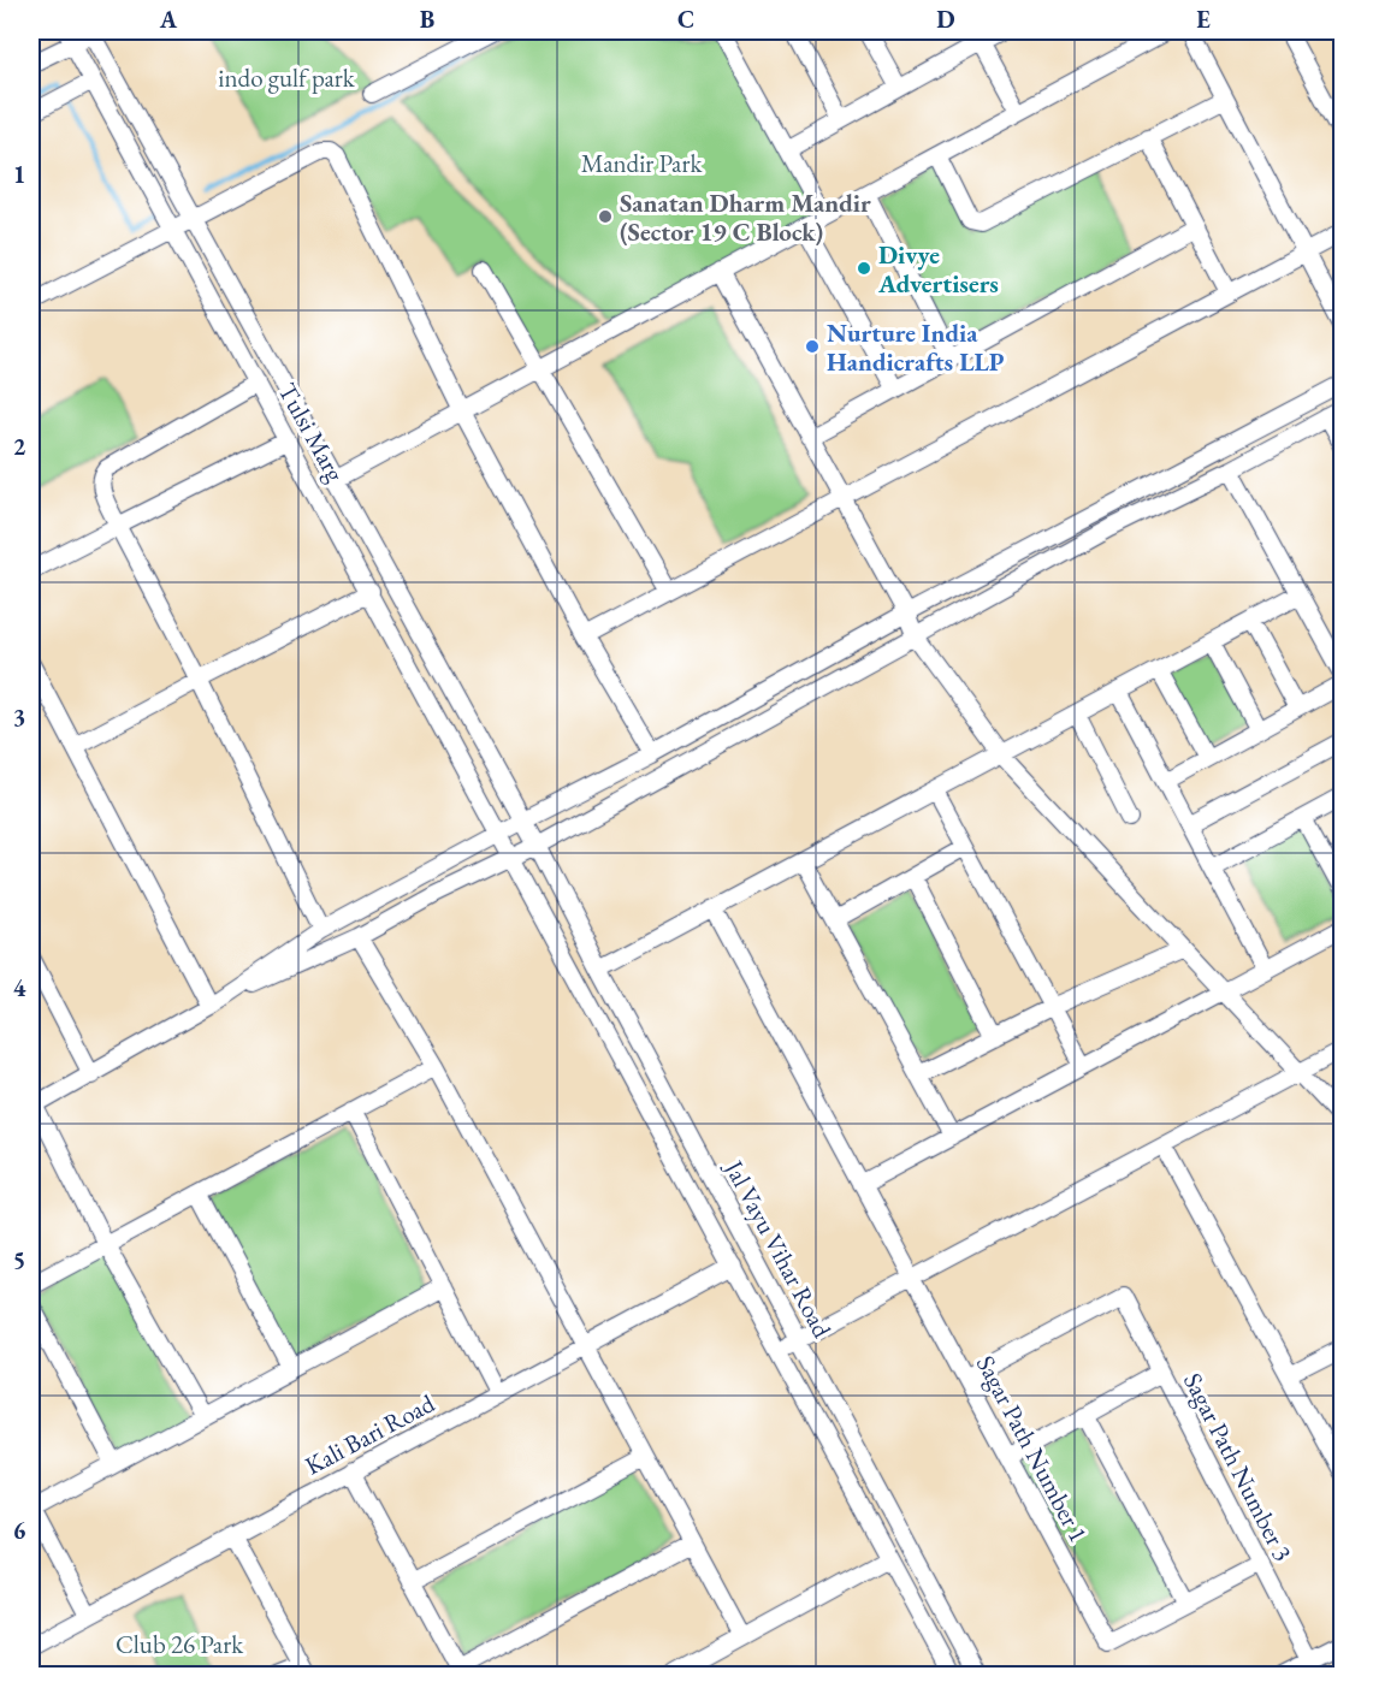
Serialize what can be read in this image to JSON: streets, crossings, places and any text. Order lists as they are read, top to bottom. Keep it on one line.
{"streets":{"street":["Tulsi Marg","Jal Vayu Vihar Road","Kali Bari Road","Sagar Path Number 1","Sagar Path Number 3"]},"crossings":[["Tulsi Marg","Jal Vayu Vihar Road"],["Jal Vayu Vihar Road","Kali Bari Road"],["Sagar Path Number 1","Sagar Path Number 3"]],"parks":["indo gulf park","Mandir Park","Club 26 Park"],"places":["Sanatan Dharm Mandir (Sector 19 C Block)","Divye Advertisers","Nurture India Handicrafts LLP"],"grid":{"columns":["A","B","C","D","E"],"rows":["1","2","3","4","5","6"]}}
